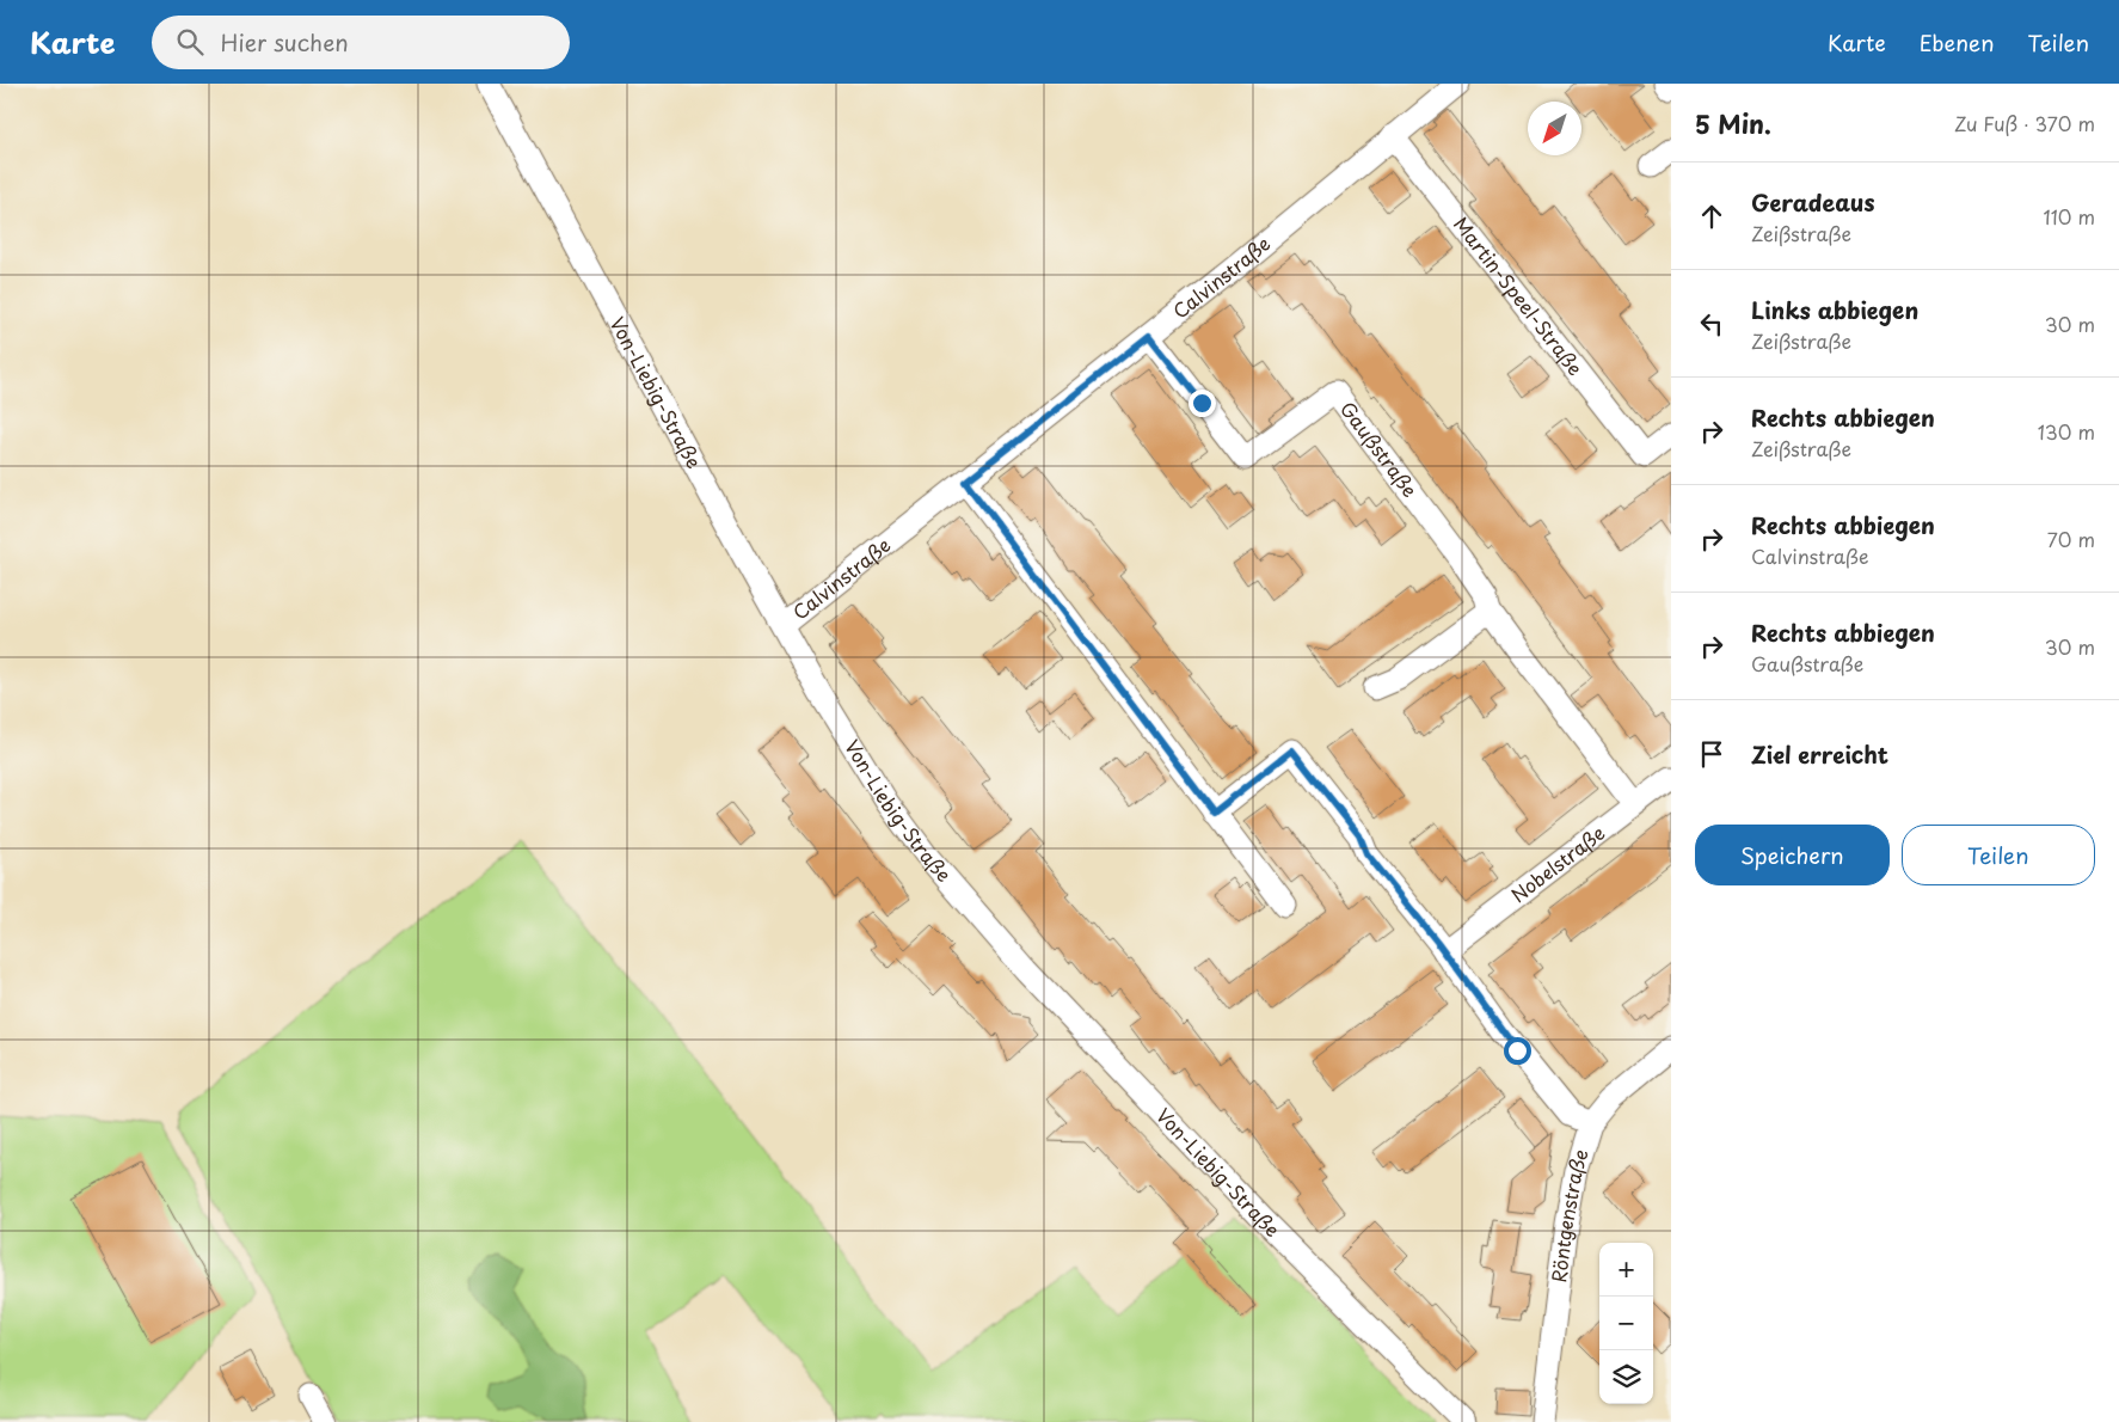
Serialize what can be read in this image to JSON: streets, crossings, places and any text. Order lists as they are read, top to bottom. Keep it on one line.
{"streets":{"street":["Calvinstraße","Martin-Speel-Straße","Von-Liebig-Straße","Gaußstraße","Nobelstraße","Röntgenstraße"]},"crossings":[["Calvinstraße","Martin-Speel-Straße"],["Calvinstraße","Von-Liebig-Straße"],["Calvinstraße","Gaußstraße"],["Gaußstraße","Nobelstraße"]],"north":"bottom left","page":{"header":"Karte","search":"Hier suchen","nav":["Karte","Ebenen","Teilen"],"heading":["5 Min.","Zu Fuß · 370 m"],"list":[["Geradeaus","Zeißstraße","110 m"],["Links abbiegen","Zeißstraße","30 m"],["Rechts abbiegen","Zeißstraße","130 m"],["Rechts abbiegen","Calvinstraße","70 m"],["Rechts abbiegen","Gaußstraße","30 m"],"Ziel erreicht"],"buttons":["Speichern","Teilen"],"map_buttons":["+","−"]}}
